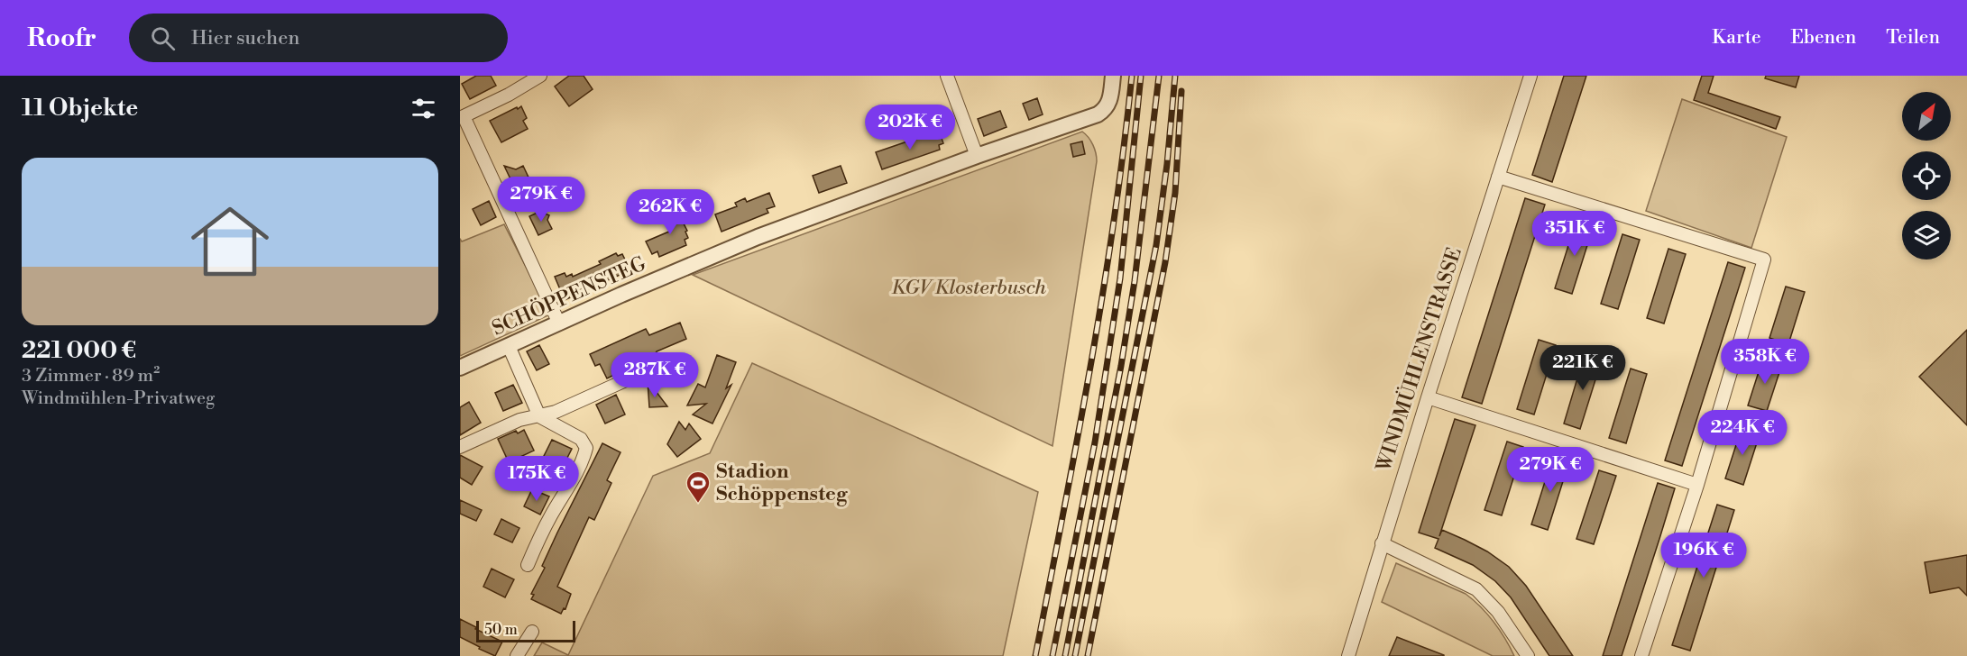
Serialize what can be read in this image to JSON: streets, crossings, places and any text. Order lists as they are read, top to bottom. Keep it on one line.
{"streets":{"street":["SCHÖPPENSTEG","WINDMÜHLENSTRASSE"]},"parks":["KGV Klosterbusch"],"places":{"sports":["Stadion Schöppensteg"]},"scale_bar":"50 m","north":"top right","page":{"header":"Roofr","search":"Hier suchen","nav":["Karte","Ebenen","Teilen"],"heading":"11 Objekte","price":["202K €","279K €","262K €","351K €","358K €","221K €","287K €","224K €","279K €","175K €","196K €"],"list":[{"name":"221 000 €","note":"3 Zimmer · 89 m² · Windmühlen-Privatweg"}],"scale":"50 m"}}
